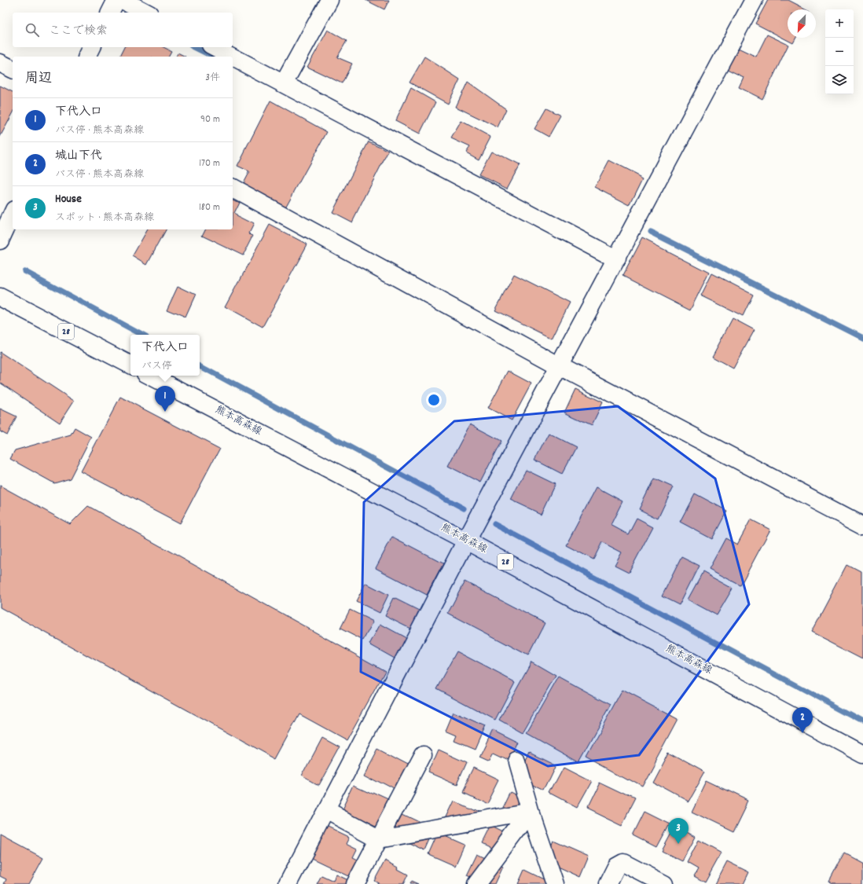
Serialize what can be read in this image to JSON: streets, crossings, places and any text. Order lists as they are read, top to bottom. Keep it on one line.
{"streets":{"street":["28","熊本高森線"]},"north":"bottom left","page":{"map_buttons":["+","−"],"search":"ここで検索","heading":["周辺","3件"],"list":[{"mark":"1","name":"下代入口","note":"バス停 · 熊本高森線","value":"90 m"},{"mark":"2","name":"城山下代","note":"バス停 · 熊本高森線","value":"170 m"},{"mark":"3","name":"House","note":"スポット · 熊本高森線","value":"180 m"}],"popup":["下代入口","バス停"],"pins":["1","2","3"]}}
